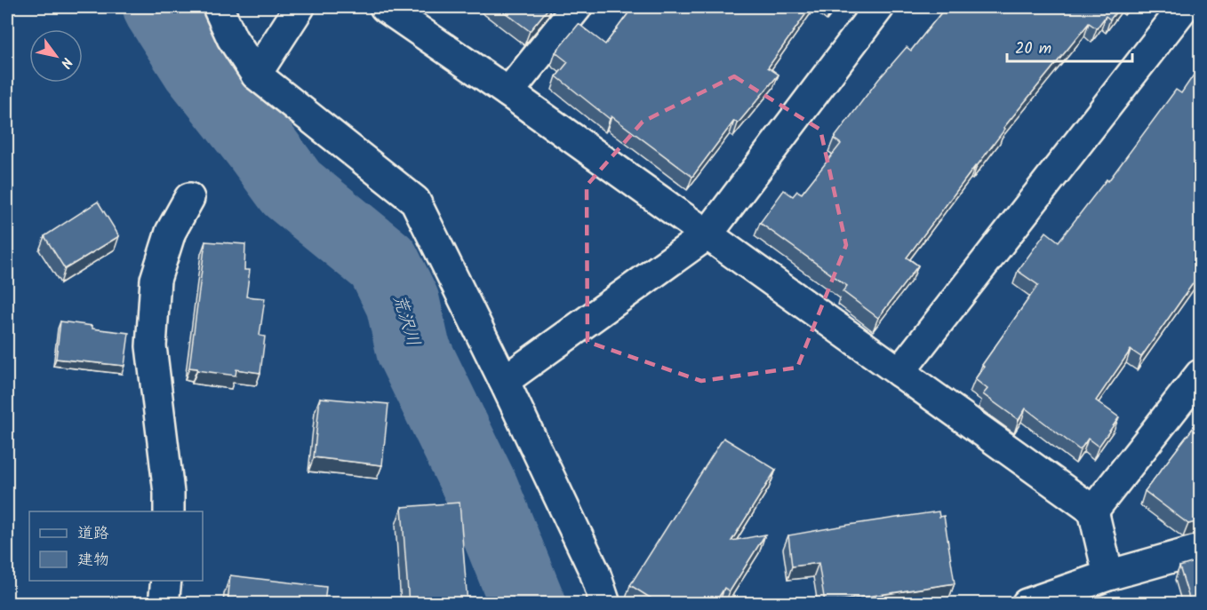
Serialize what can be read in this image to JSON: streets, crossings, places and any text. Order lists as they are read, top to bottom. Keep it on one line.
{"water":["荒沢川"],"legend":["道路","建物"],"scale_bar":"20 m","north":"bottom right"}
